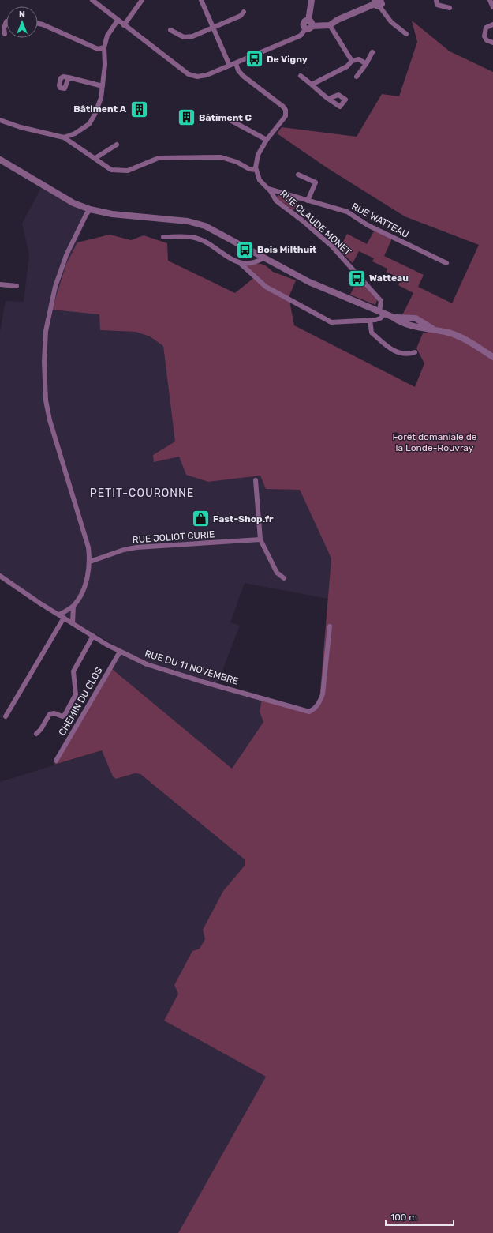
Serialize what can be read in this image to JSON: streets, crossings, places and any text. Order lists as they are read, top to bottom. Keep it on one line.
{"streets":{"street":["RUE WATTEAU","RUE CLAUDE MONET","RUE JOLIOT CURIE","RUE DU 11 NOVEMBRE","CHEMIN DU CLOS"]},"crossings":[["RUE WATTEAU","RUE CLAUDE MONET"],["RUE DU 11 NOVEMBRE","CHEMIN DU CLOS"]],"districts":["PETIT-COURONNE"],"parks":["Forêt domaniale de la Londe-Rouvray"],"places":{"bus stop":["De Vigny","Bois Milthuit","Watteau"],"building":["Bâtiment A","Bâtiment C"],"shop":["Fast-Shop.fr"]},"scale_bar":"100 m","north":"top"}
